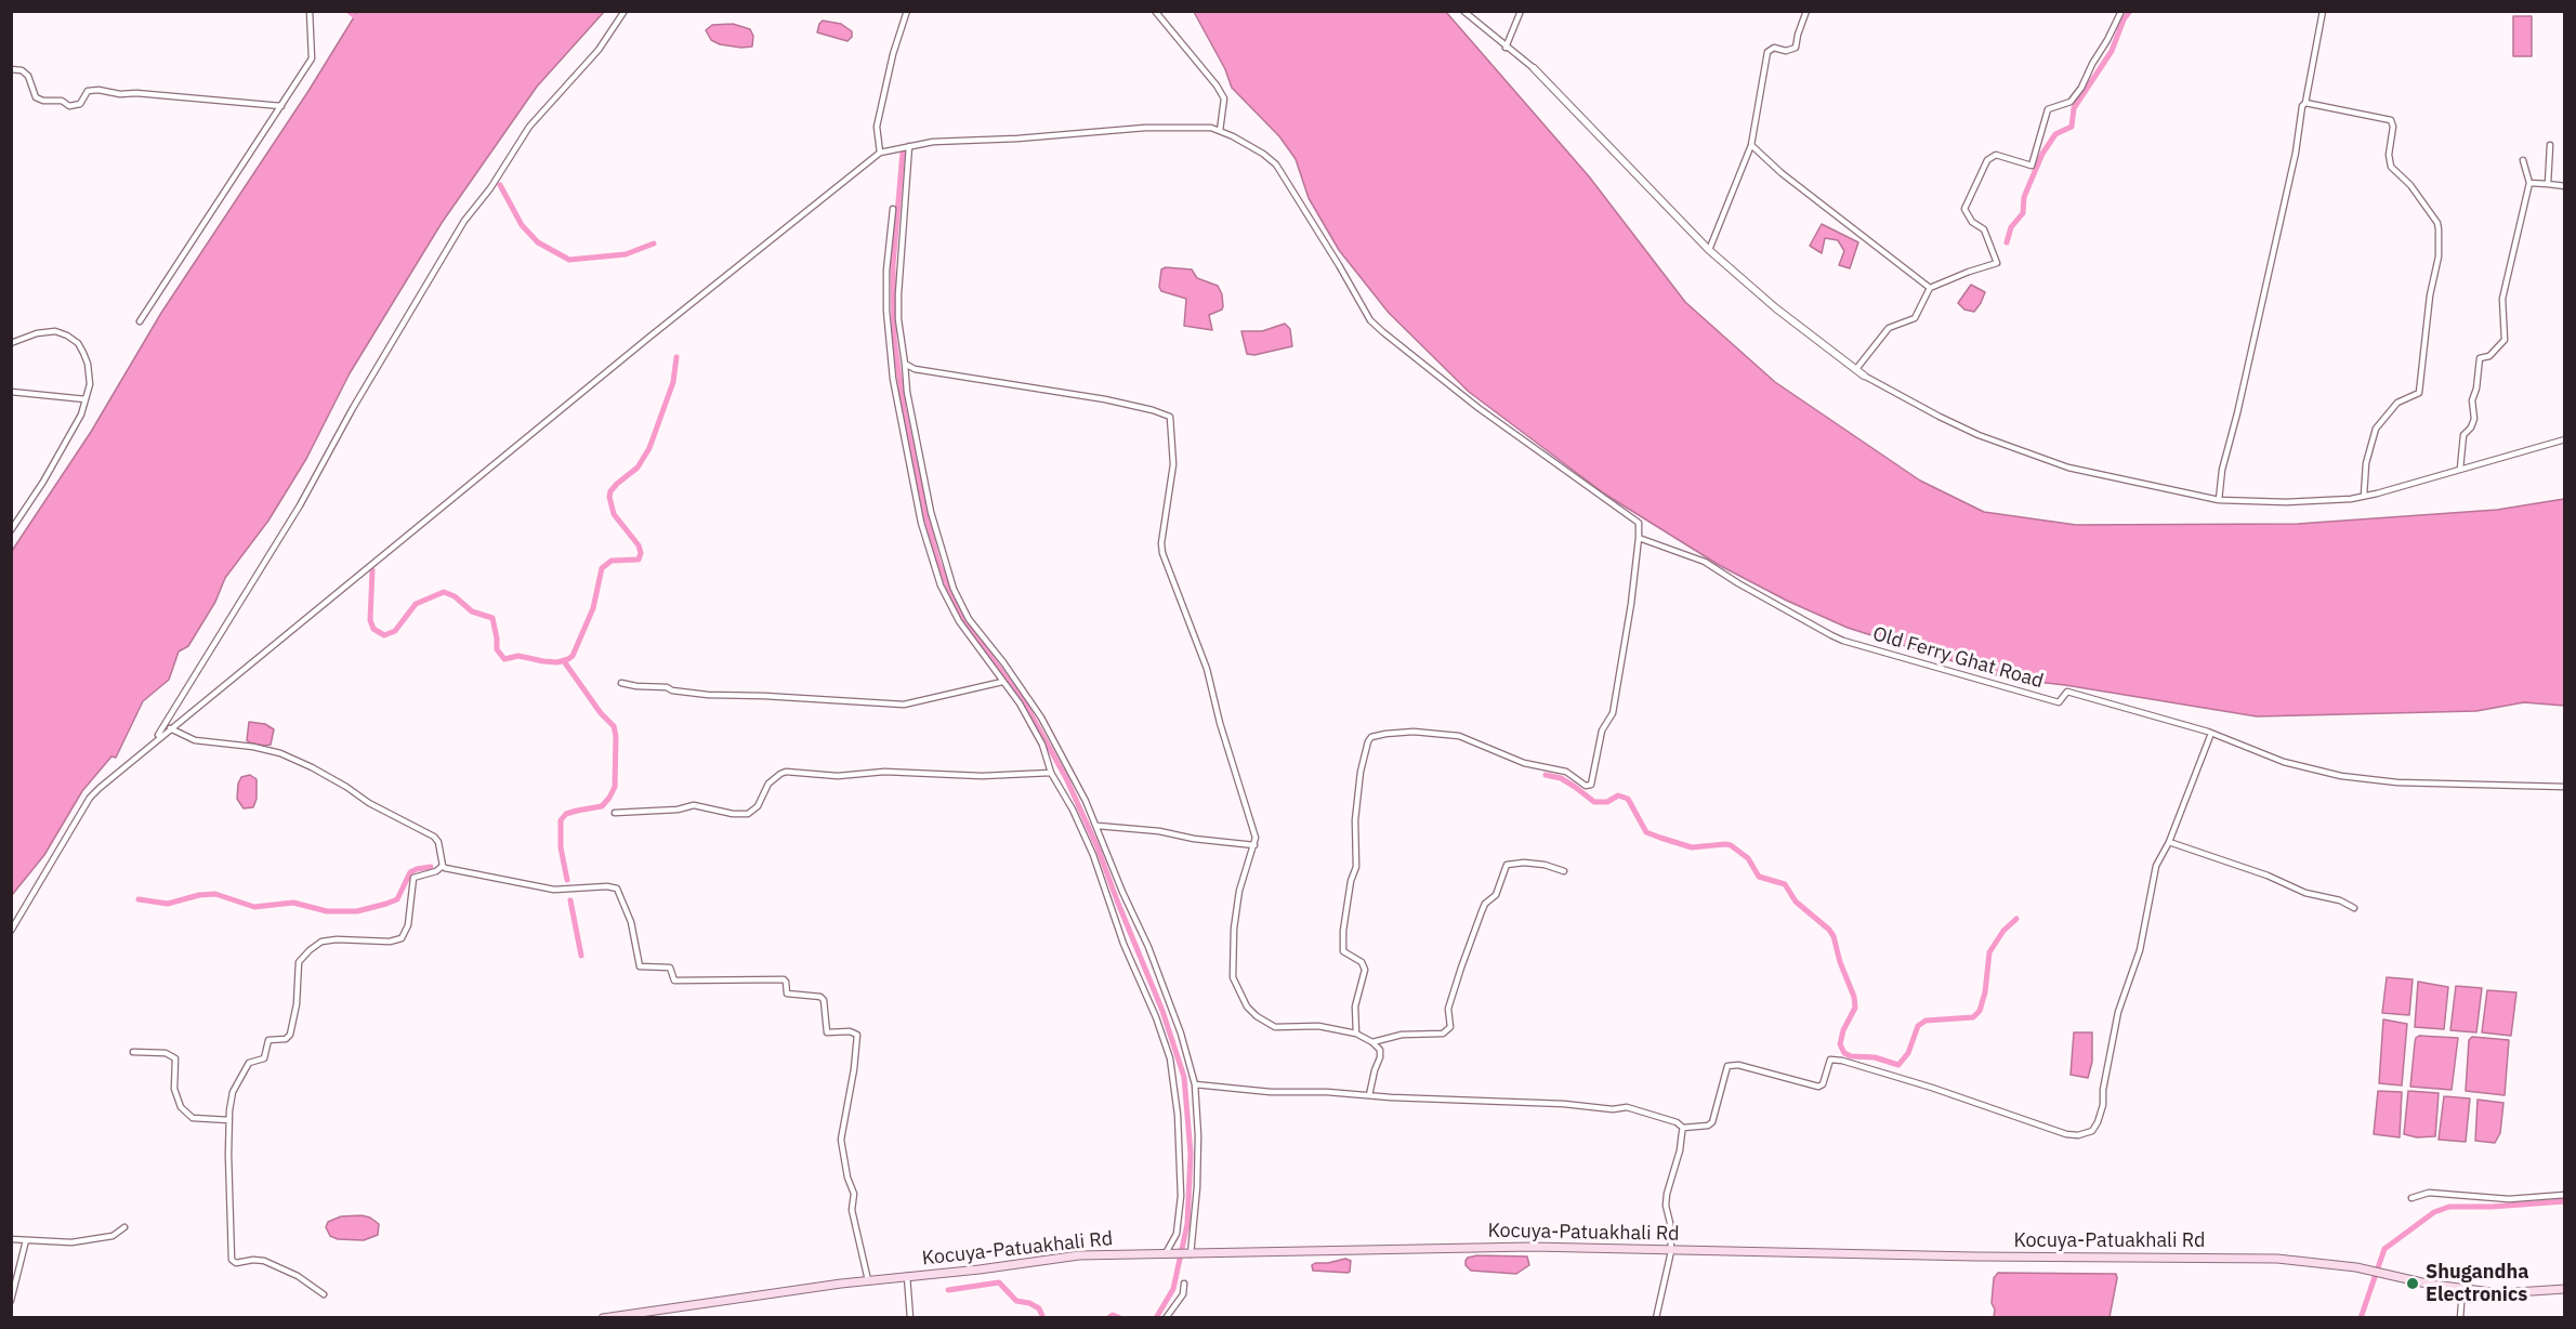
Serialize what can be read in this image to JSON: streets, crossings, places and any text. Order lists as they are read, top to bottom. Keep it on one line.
{"streets":{"main road":["Kocuya-Patuakhali Rd"],"street":["Old Ferry Ghat Road"]},"places":["Shugandha Electronics"]}
